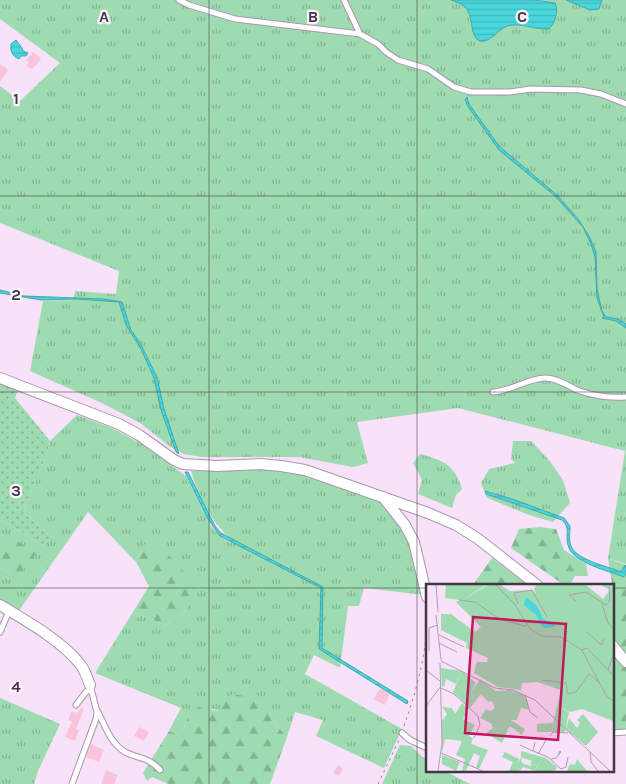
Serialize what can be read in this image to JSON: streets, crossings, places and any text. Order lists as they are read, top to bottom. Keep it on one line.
{"grid":{"columns":["A","B","C"],"rows":["1","2","3","4"]}}
